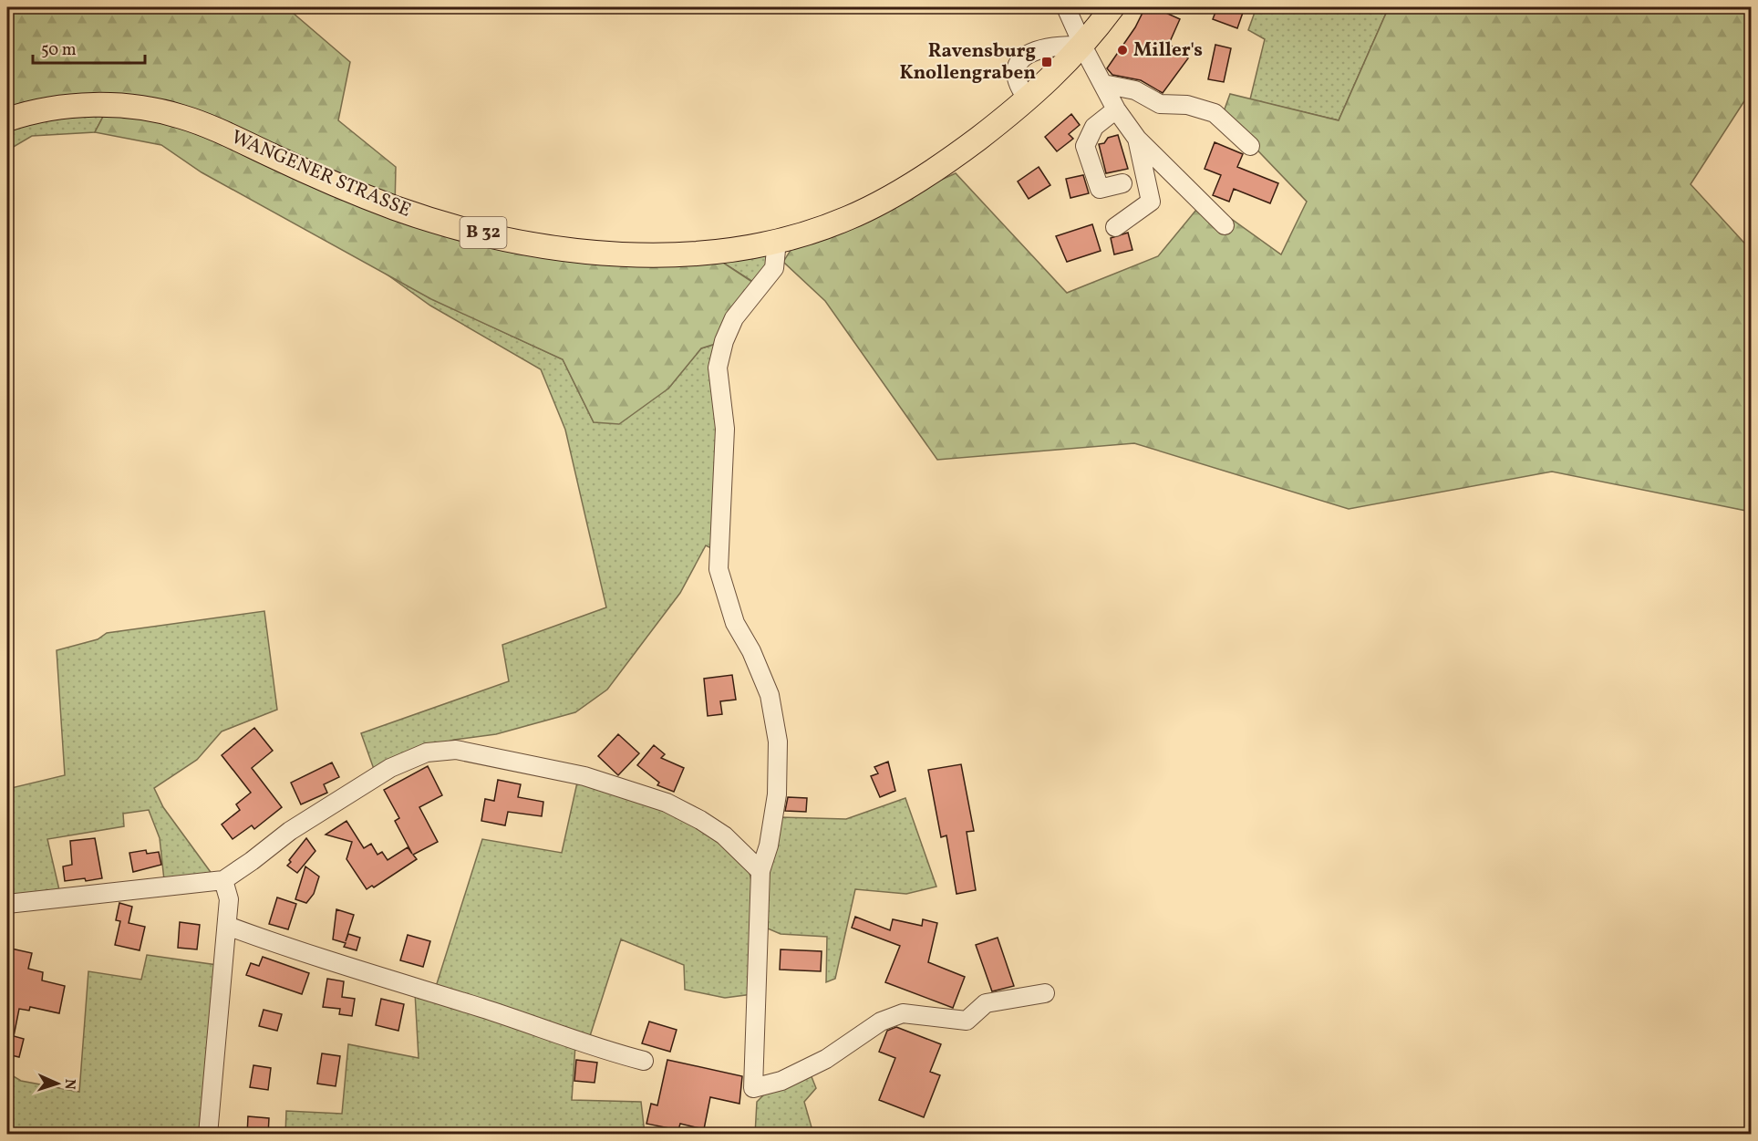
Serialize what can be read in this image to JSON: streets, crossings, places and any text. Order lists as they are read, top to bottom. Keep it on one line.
{"streets":{"main road":["WANGENER STRASSE","B 32"]},"places":{"other":["Miller's"],"transit":["Ravensburg Knollengraben"]},"scale_bar":"50 m","north":"right"}
